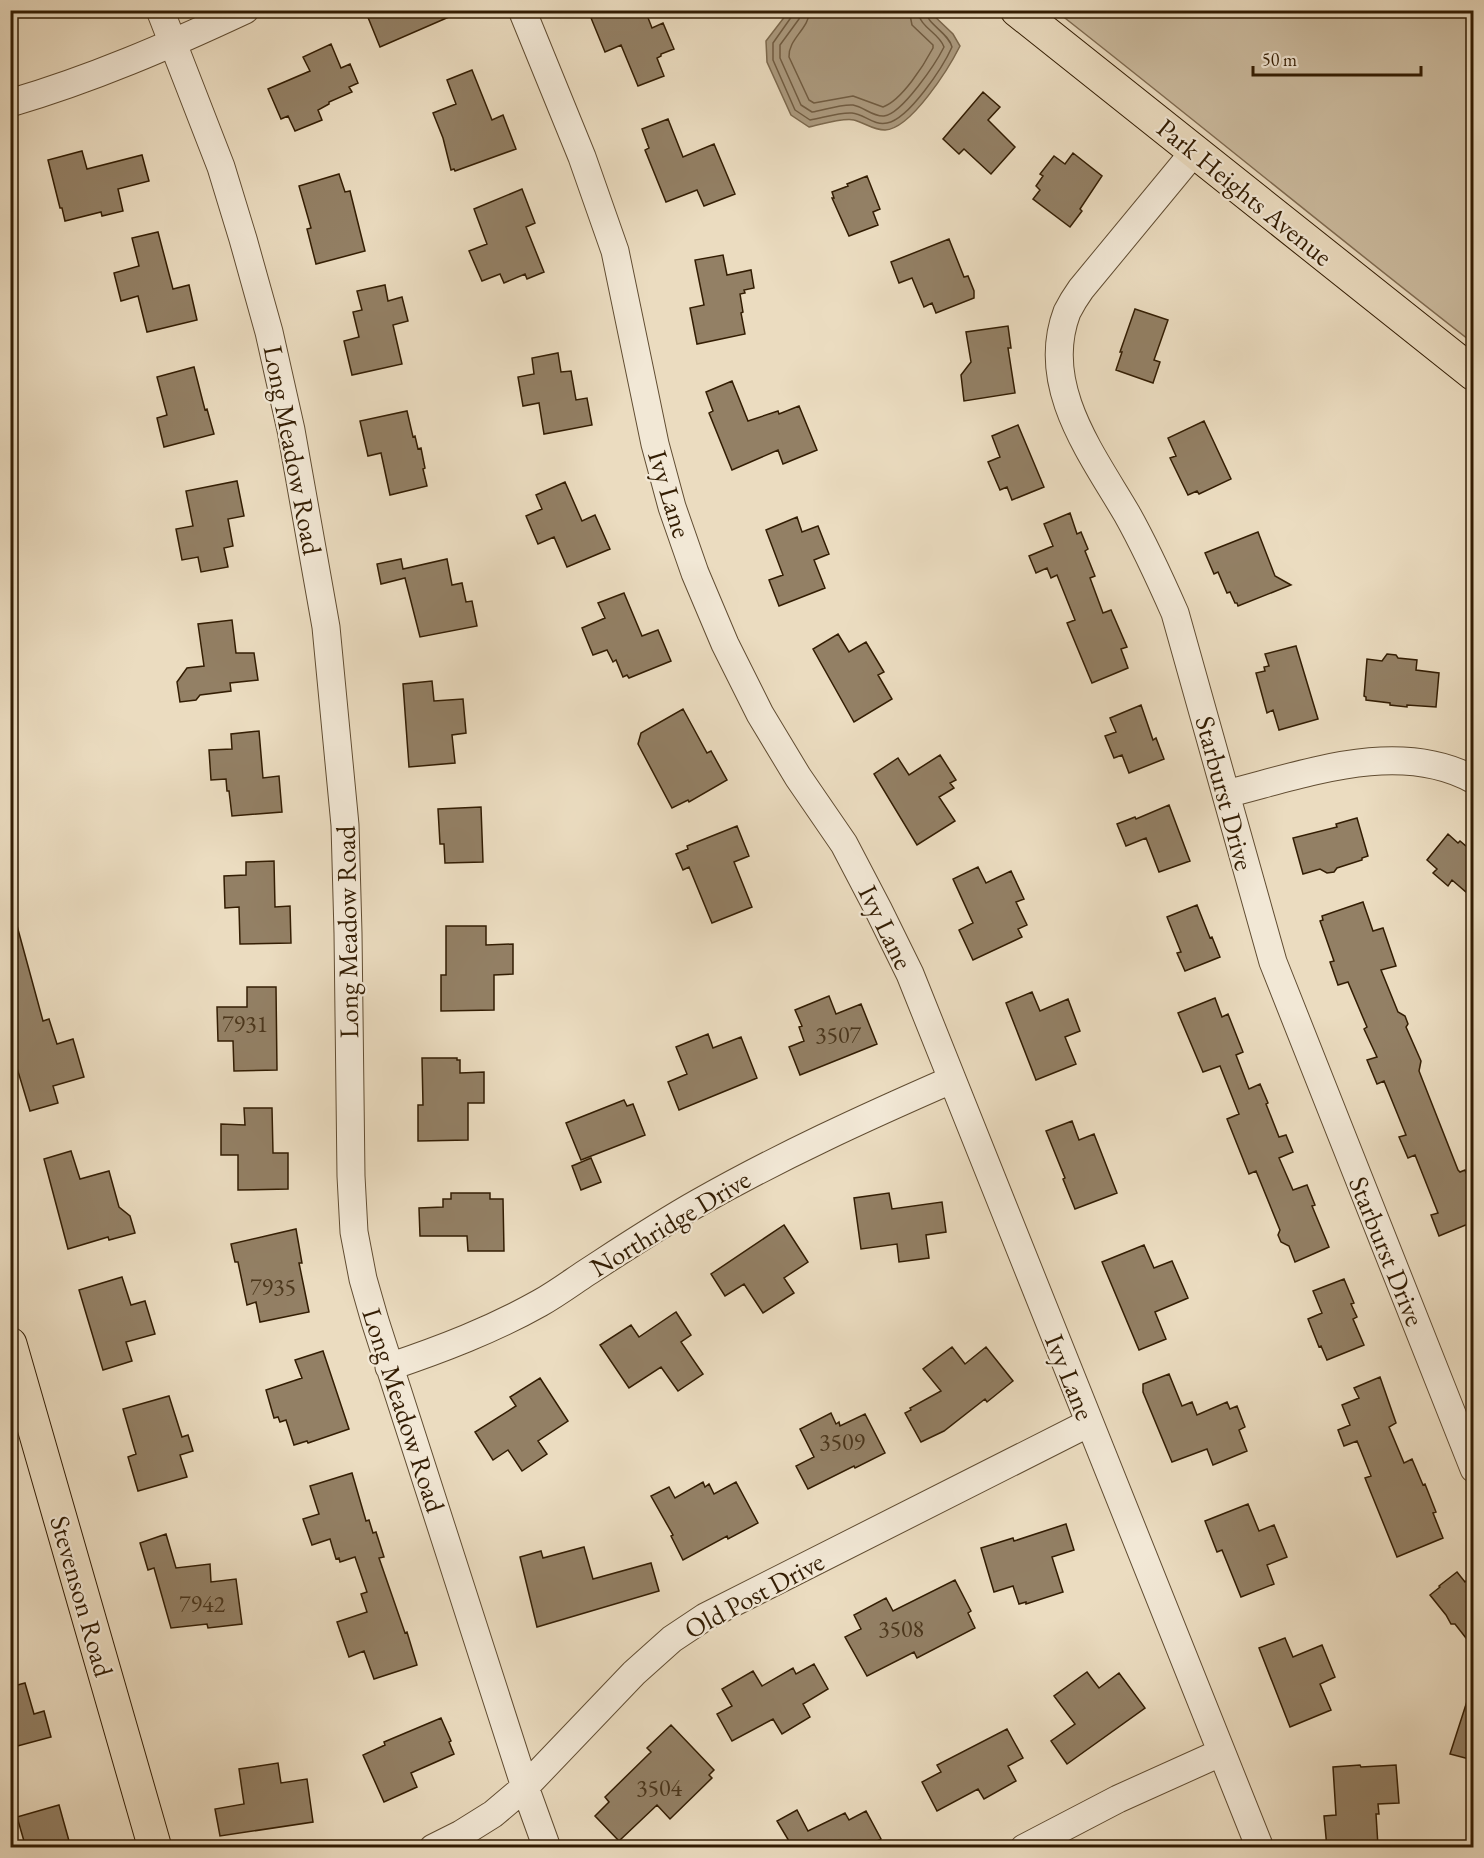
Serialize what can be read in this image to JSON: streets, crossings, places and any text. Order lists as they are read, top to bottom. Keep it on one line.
{"streets":{"main road":["Park Heights Avenue","Stevenson Road"],"street":["Long Meadow Road","Ivy Lane","Starburst Drive","Northridge Drive","Old Post Drive"]},"crossings":[["Park Heights Avenue","Starburst Drive"],["Long Meadow Road","Northridge Drive"],["Long Meadow Road","Old Post Drive"],["Ivy Lane","Northridge Drive"],["Ivy Lane","Old Post Drive"]],"house_numbers":["7931","3507","7935","3509","7942","3508","3504"],"scale_bar":"50 m"}
